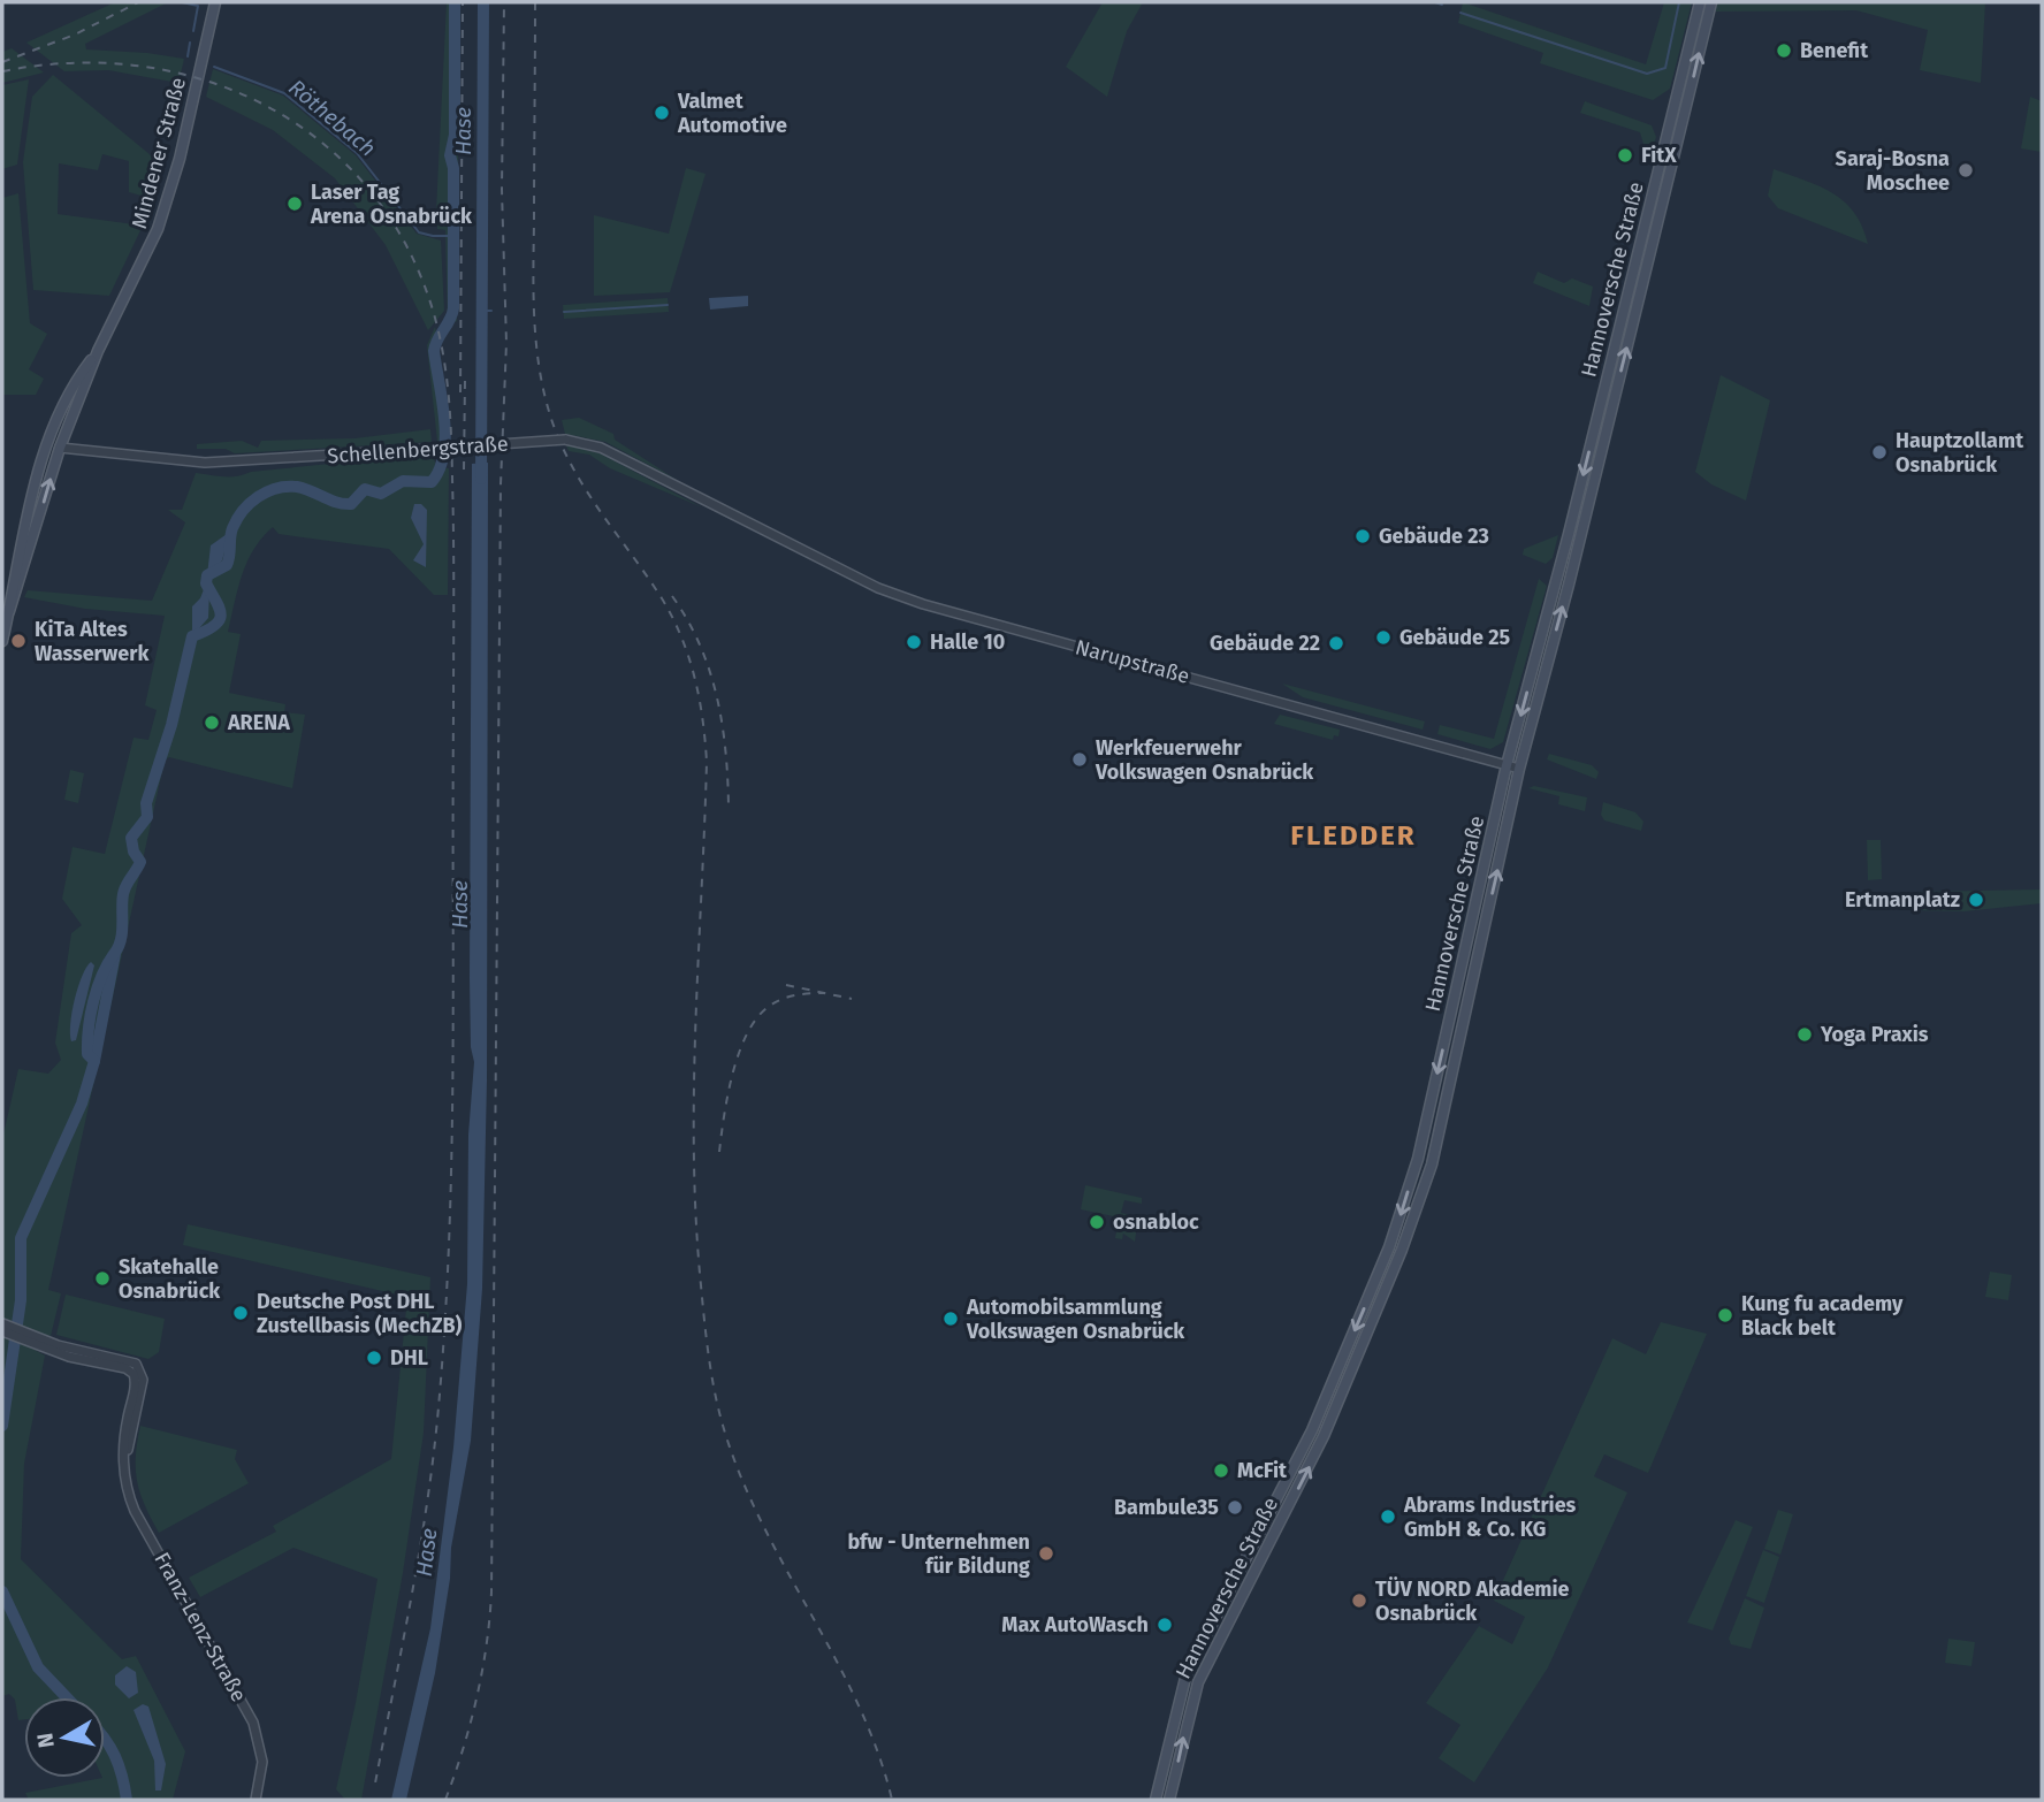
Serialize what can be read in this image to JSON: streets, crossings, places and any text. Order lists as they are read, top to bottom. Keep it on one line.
{"streets":{"main road":["Mindener Straße","Hannoversche Straße"],"street":["Schellenbergstraße","Narupstraße","Franz-Lenz-Straße"]},"crossings":[["Mindener Straße","Schellenbergstraße"],["Hannoversche Straße","Narupstraße"],["Schellenbergstraße","Narupstraße"]],"districts":["FLEDDER"],"water":["Röthebach","Hase"],"places":["Benefit","Valmet Automotive","FitX","Saraj-Bosna Moschee","Laser Tag Arena Osnabrück","Hauptzollamt Osnabrück","Gebäude 23","Gebäude 25","KiTa Altes Wasserwerk","Halle 10","Gebäude 22","ARENA","Werkfeuerwehr Volkswagen Osnabrück","Ertmanplatz","Yoga Praxis","osnabloc","Skatehalle Osnabrück","Deutsche Post DHL Zustellbasis (MechZB)","Kung fu academy Black belt","Automobilsammlung Volkswagen Osnabrück","DHL","McFit","Bambule35","Abrams Industries GmbH & Co. KG","bfw - Unternehmen für Bildung","TÜV NORD Akademie Osnabrück","Max AutoWasch"],"north":"left"}
